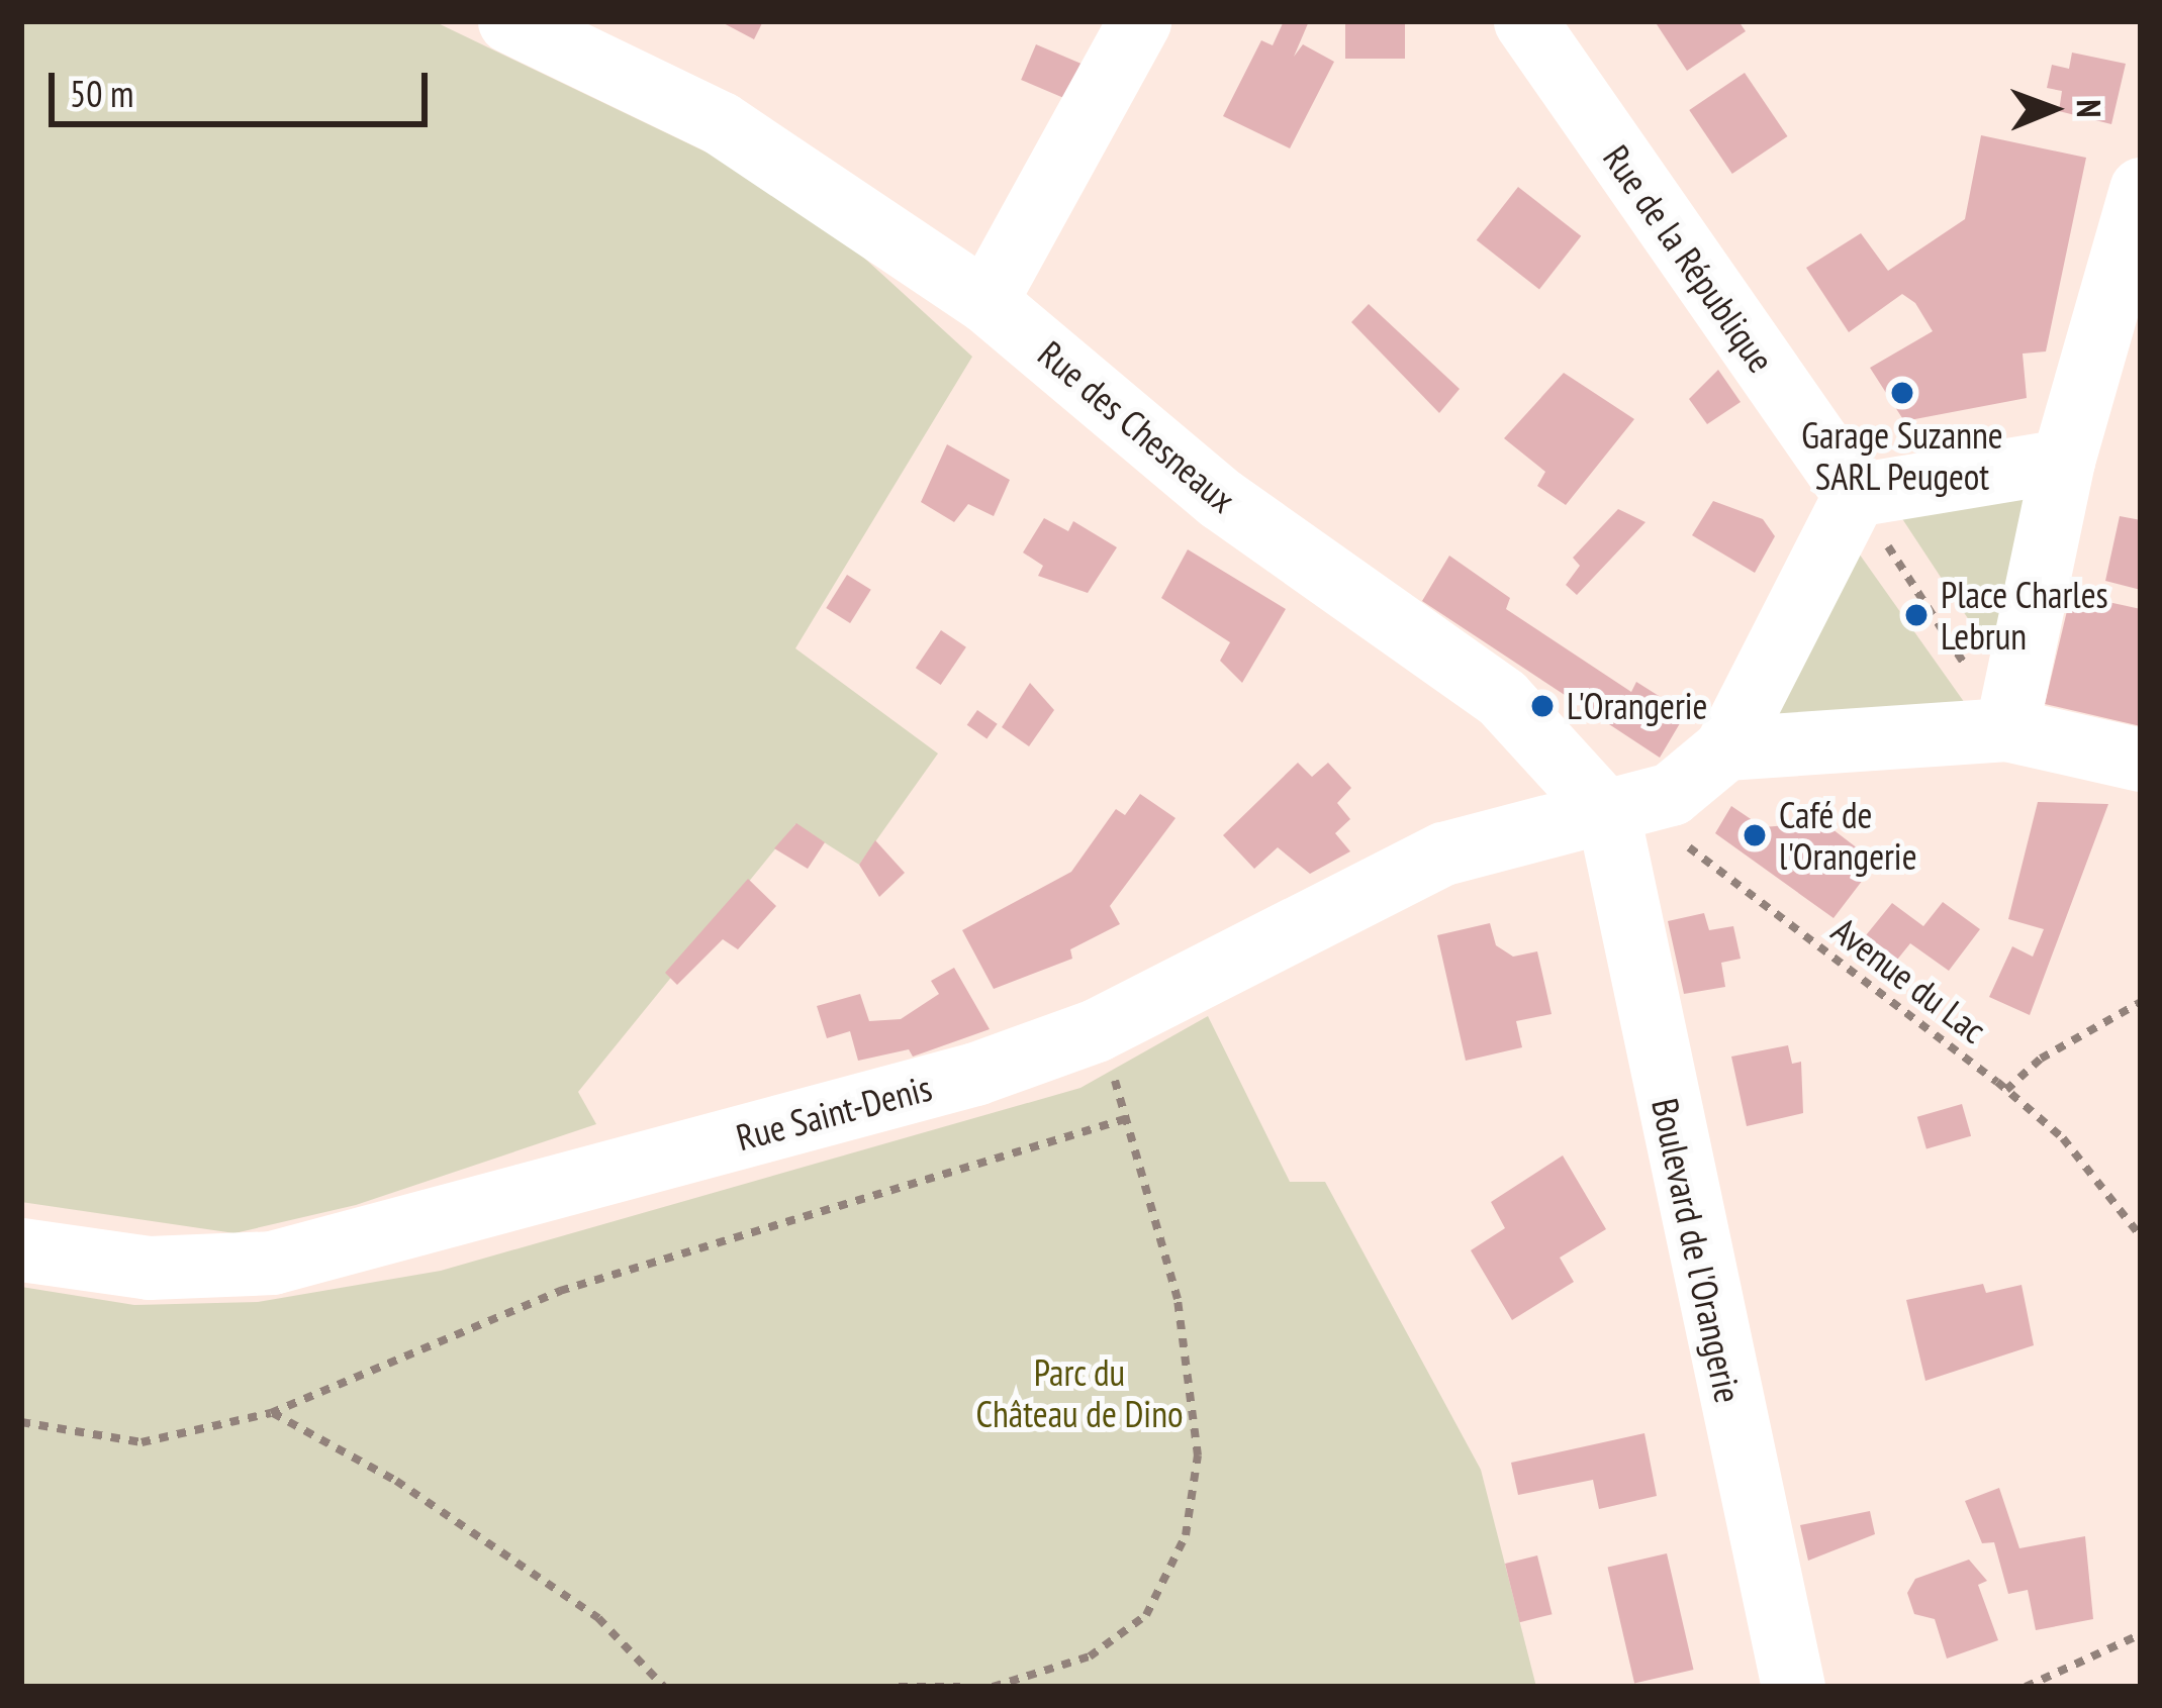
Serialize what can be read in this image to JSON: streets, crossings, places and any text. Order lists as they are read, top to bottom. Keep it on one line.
{"streets":{"street":["Rue de la République","Rue des Chesneaux","Rue Saint-Denis","Boulevard de l'Orangerie"],"path":["Avenue du Lac"]},"crossings":[["Rue des Chesneaux","Avenue du Lac"],["Rue des Chesneaux","Rue Saint-Denis"],["Rue des Chesneaux","Boulevard de l'Orangerie"],["Avenue du Lac","Rue Saint-Denis"],["Avenue du Lac","Boulevard de l'Orangerie"],["Rue Saint-Denis","Boulevard de l'Orangerie"]],"parks":["Parc du Château de Dino"],"places":["Garage Suzanne SARL Peugeot","Place Charles Lebrun","L'Orangerie","Café de l'Orangerie"],"scale_bar":"50 m","north":"right"}
